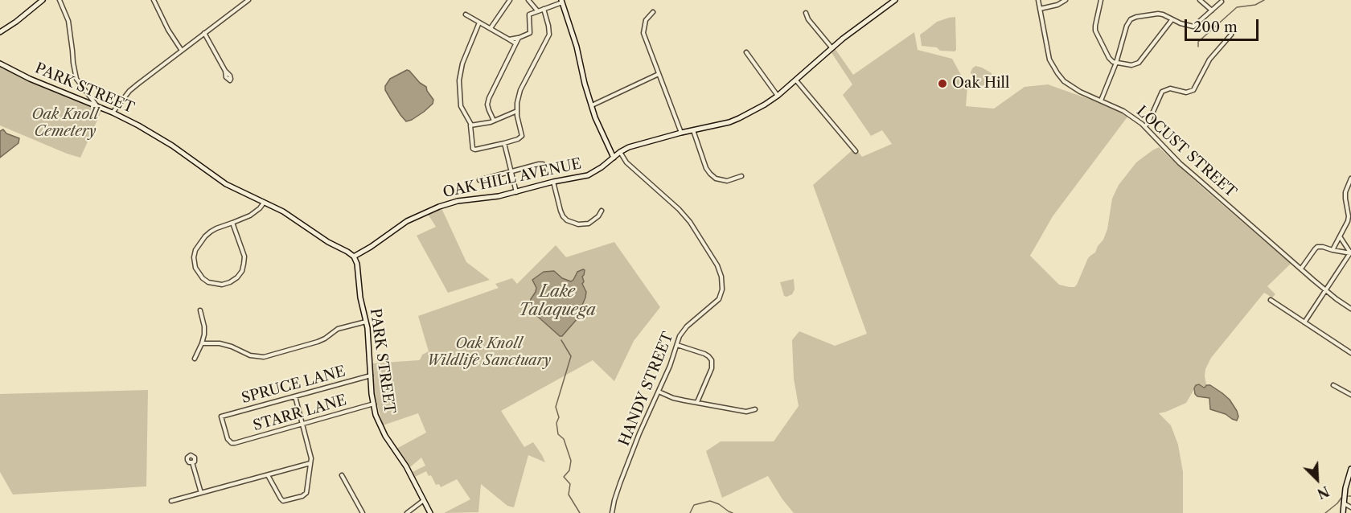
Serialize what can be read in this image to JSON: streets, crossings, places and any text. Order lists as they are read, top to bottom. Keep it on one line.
{"streets":{"main road":["PARK STREET","OAK HILL AVENUE"],"street":["LOCUST STREET","SPRUCE LANE","HANDY STREET","STARR LANE"]},"crossings":[["PARK STREET","OAK HILL AVENUE"],["PARK STREET","SPRUCE LANE"],["PARK STREET","STARR LANE"],["OAK HILL AVENUE","HANDY STREET"],["SPRUCE LANE","STARR LANE"]],"water":["Lake Talaquega"],"parks":["Oak Knoll Cemetery","Oak Knoll Wildlife Sanctuary"],"places":["Oak Hill"],"scale_bar":"200 m","north":"bottom right"}
